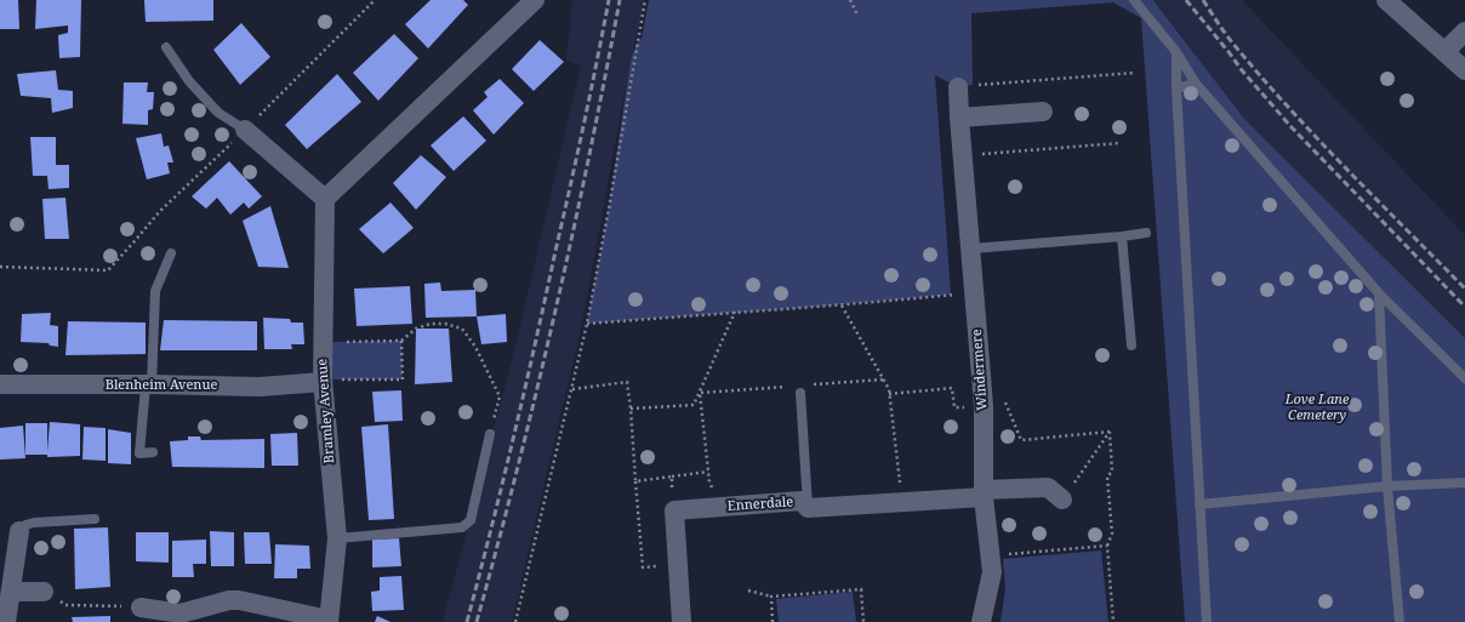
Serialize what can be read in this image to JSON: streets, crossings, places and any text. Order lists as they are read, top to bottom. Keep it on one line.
{"streets":{"street":["Windermere","Blenheim Avenue","Bramley Avenue","Ennerdale"]},"crossings":[["Windermere","Ennerdale"],["Blenheim Avenue","Bramley Avenue"]],"parks":["Love Lane Cemetery"]}
